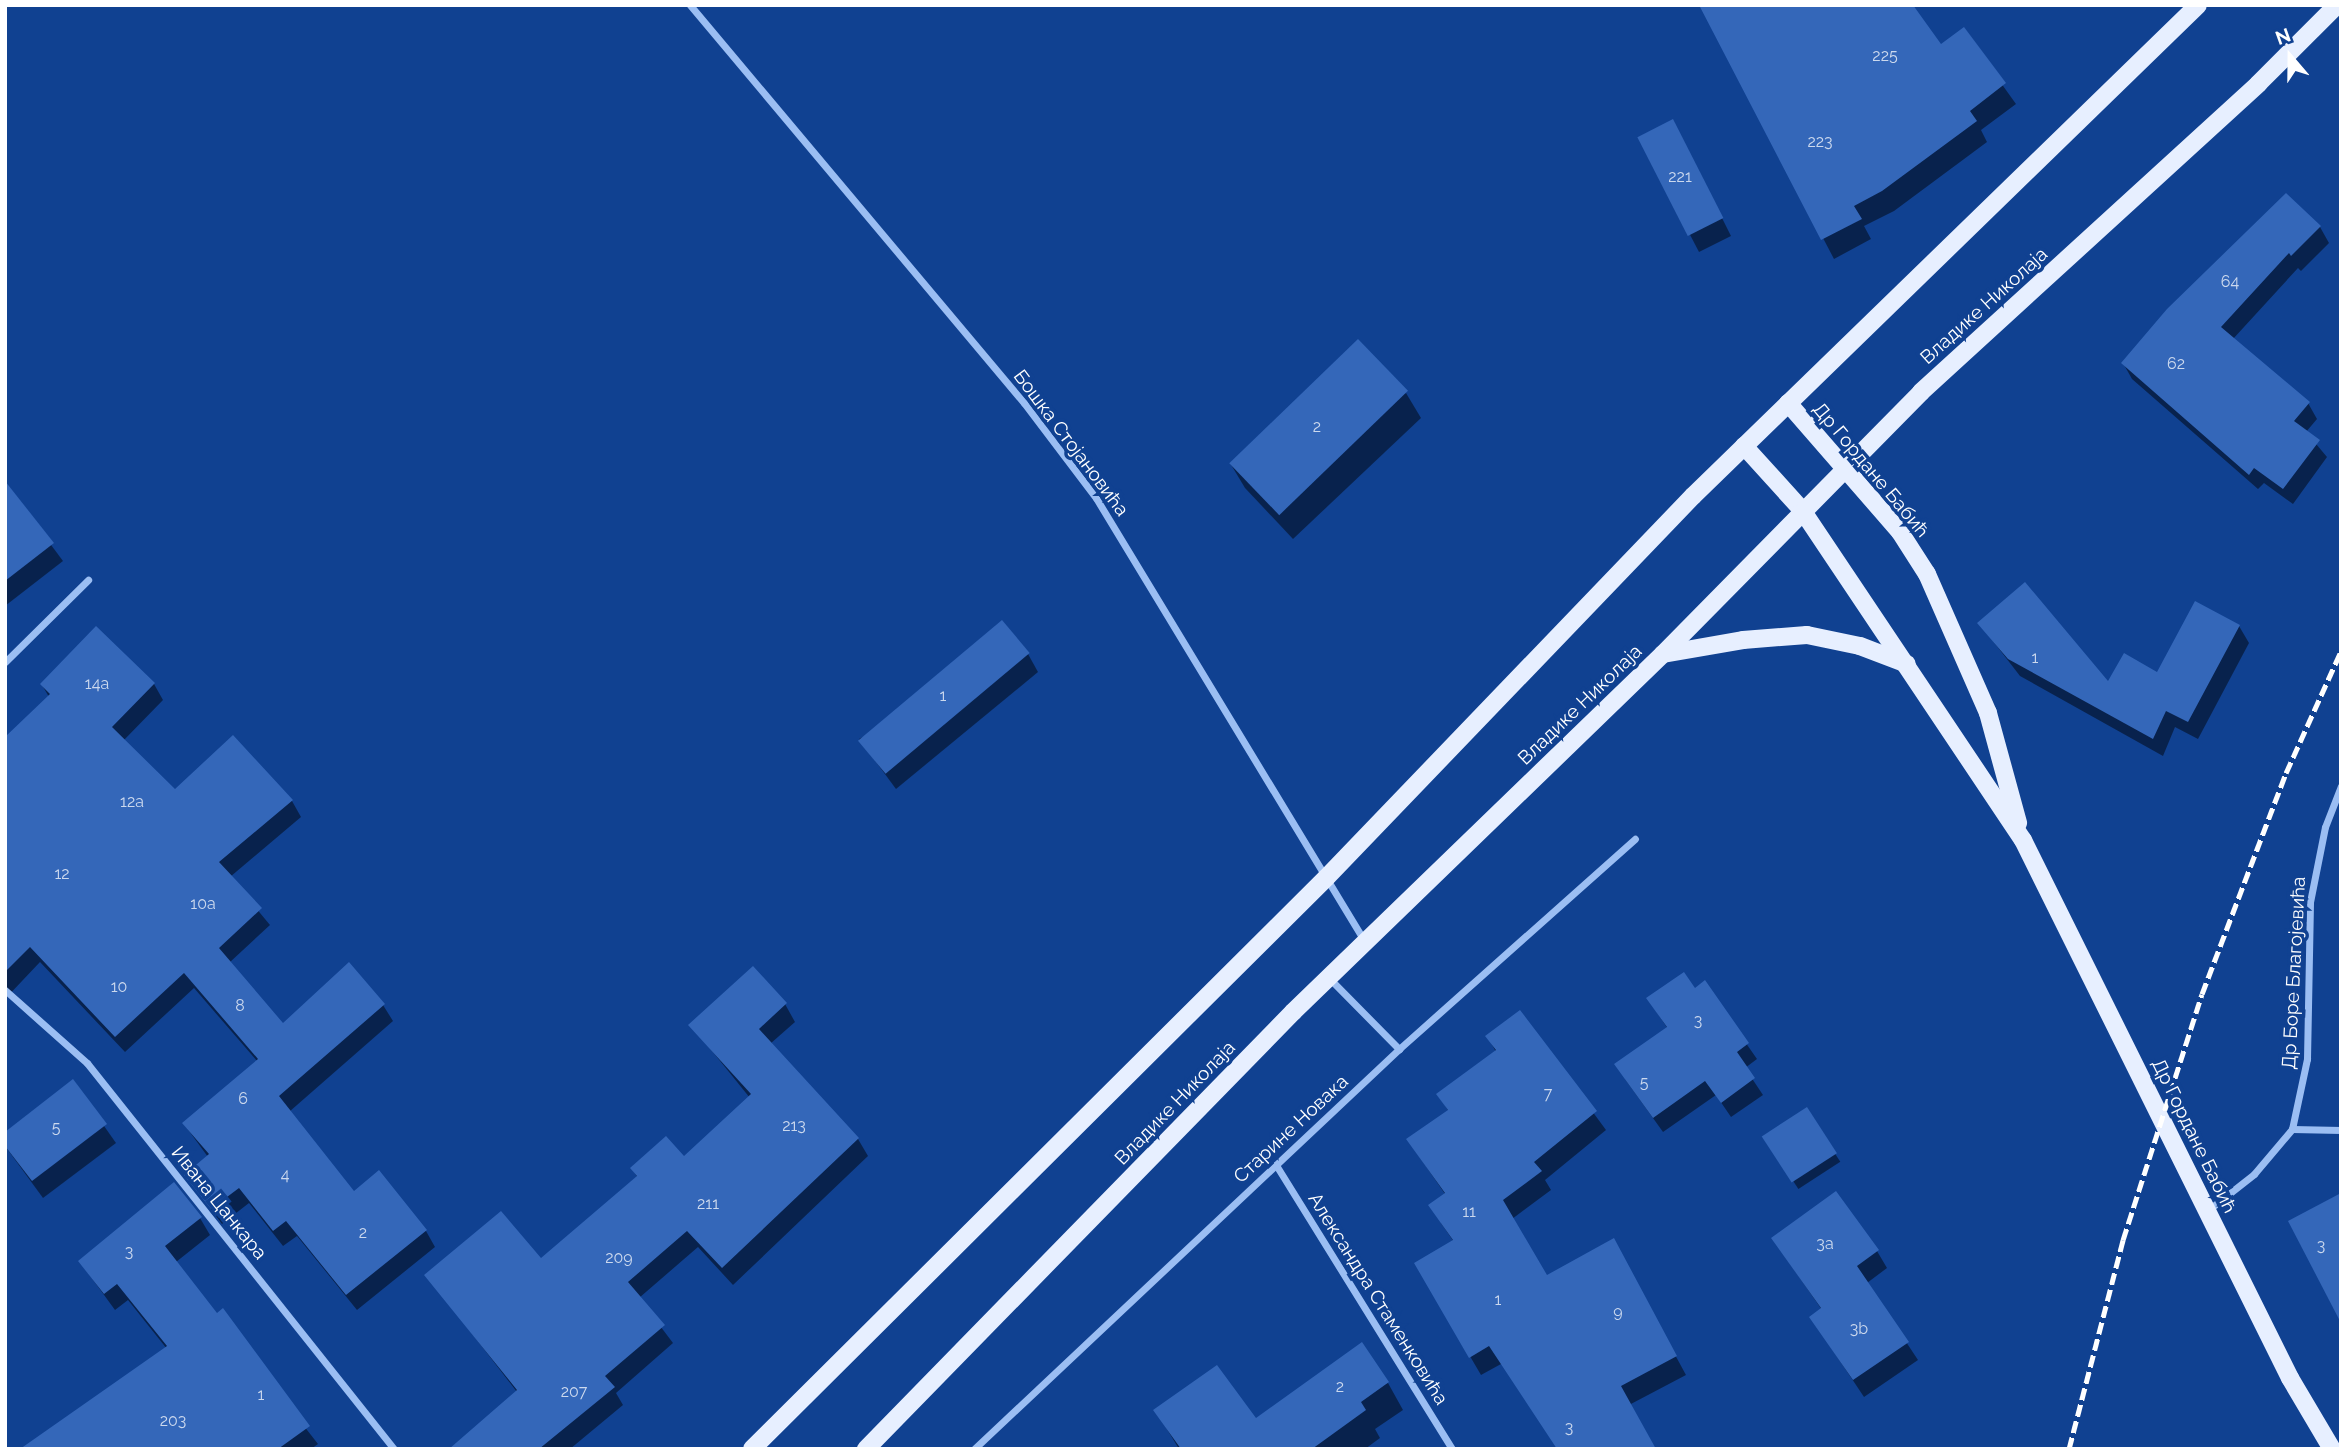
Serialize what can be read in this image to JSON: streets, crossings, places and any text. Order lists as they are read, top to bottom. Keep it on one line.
{"streets":{"main road":["Владике Николаја","Др Гордане Бабић"],"street":["Бошка Стојановића","Др Боре Благојевића","Старине Новака","Ивана Цанкара","Александра Стаменковића"]},"crossings":[["Владике Николаја","Бошка Стојановића"],["Владике Николаја","Др Гордане Бабић"],["Др Гордане Бабић","Др Боре Благојевића"],["Старине Новака","Александра Стаменковића"]],"house_numbers":["225","223","221","64","62","2","1","14a","1","12a","12","10a","10","8","3","5","7","6","213","5","4","211","11","2","3a","3","3","209","1","9","3b","2","207","1","203","3"],"north":"top"}
